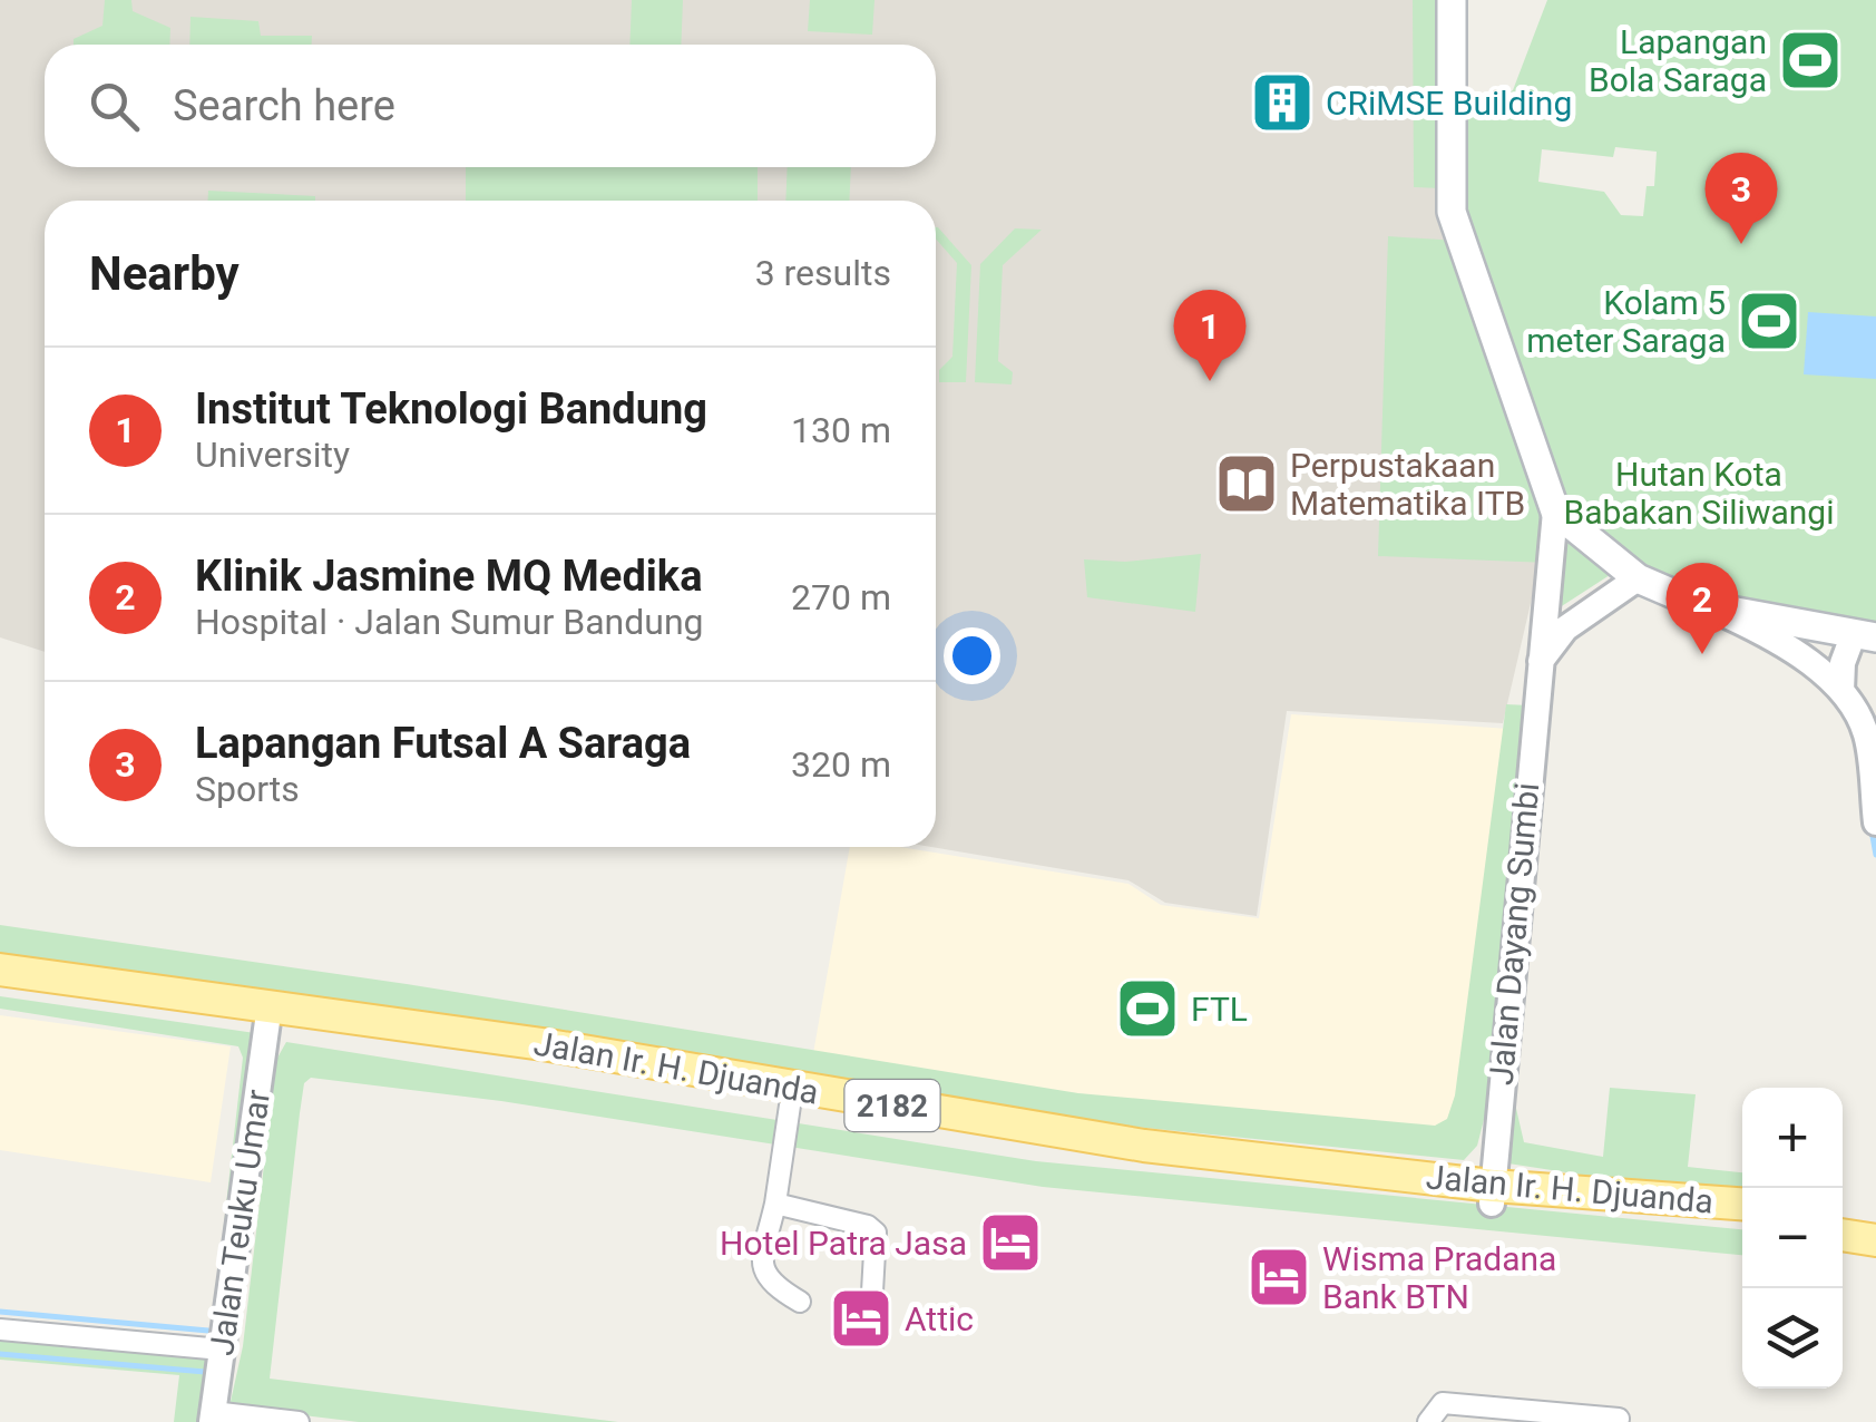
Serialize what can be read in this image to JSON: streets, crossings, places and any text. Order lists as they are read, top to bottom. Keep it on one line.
{"streets":{"main road":["Jalan Ir. H. Djuanda","2182"],"street":["Jalan Dayang Sumbi","Jalan Teuku Umar"]},"crossings":[["Jalan Dayang Sumbi","Jalan Ir. H. Djuanda"],["Jalan Ir. H. Djuanda","Jalan Teuku Umar"]],"parks":["Hutan Kota Babakan Siliwangi"],"places":{"sports":["Lapangan Bola Saraga","Kolam 5 meter Saraga","FTL"],"building":["CRiMSE Building"],"library":["Perpustakaan Matematika ITB"],"hotel":["Hotel Patra Jasa","Wisma Pradana Bank BTN","Attic"]},"page":{"search":"Search here","pins":["3","1","2"],"heading":["Nearby","3 results"],"list":[{"mark":"1","name":"Institut Teknologi Bandung","note":"University","value":"130 m"},{"mark":"2","name":"Klinik Jasmine MQ Medika","note":"Hospital · Jalan Sumur Bandung","value":"270 m"},{"mark":"3","name":"Lapangan Futsal A Saraga","note":"Sports","value":"320 m"}],"map_buttons":["+","−"]}}
